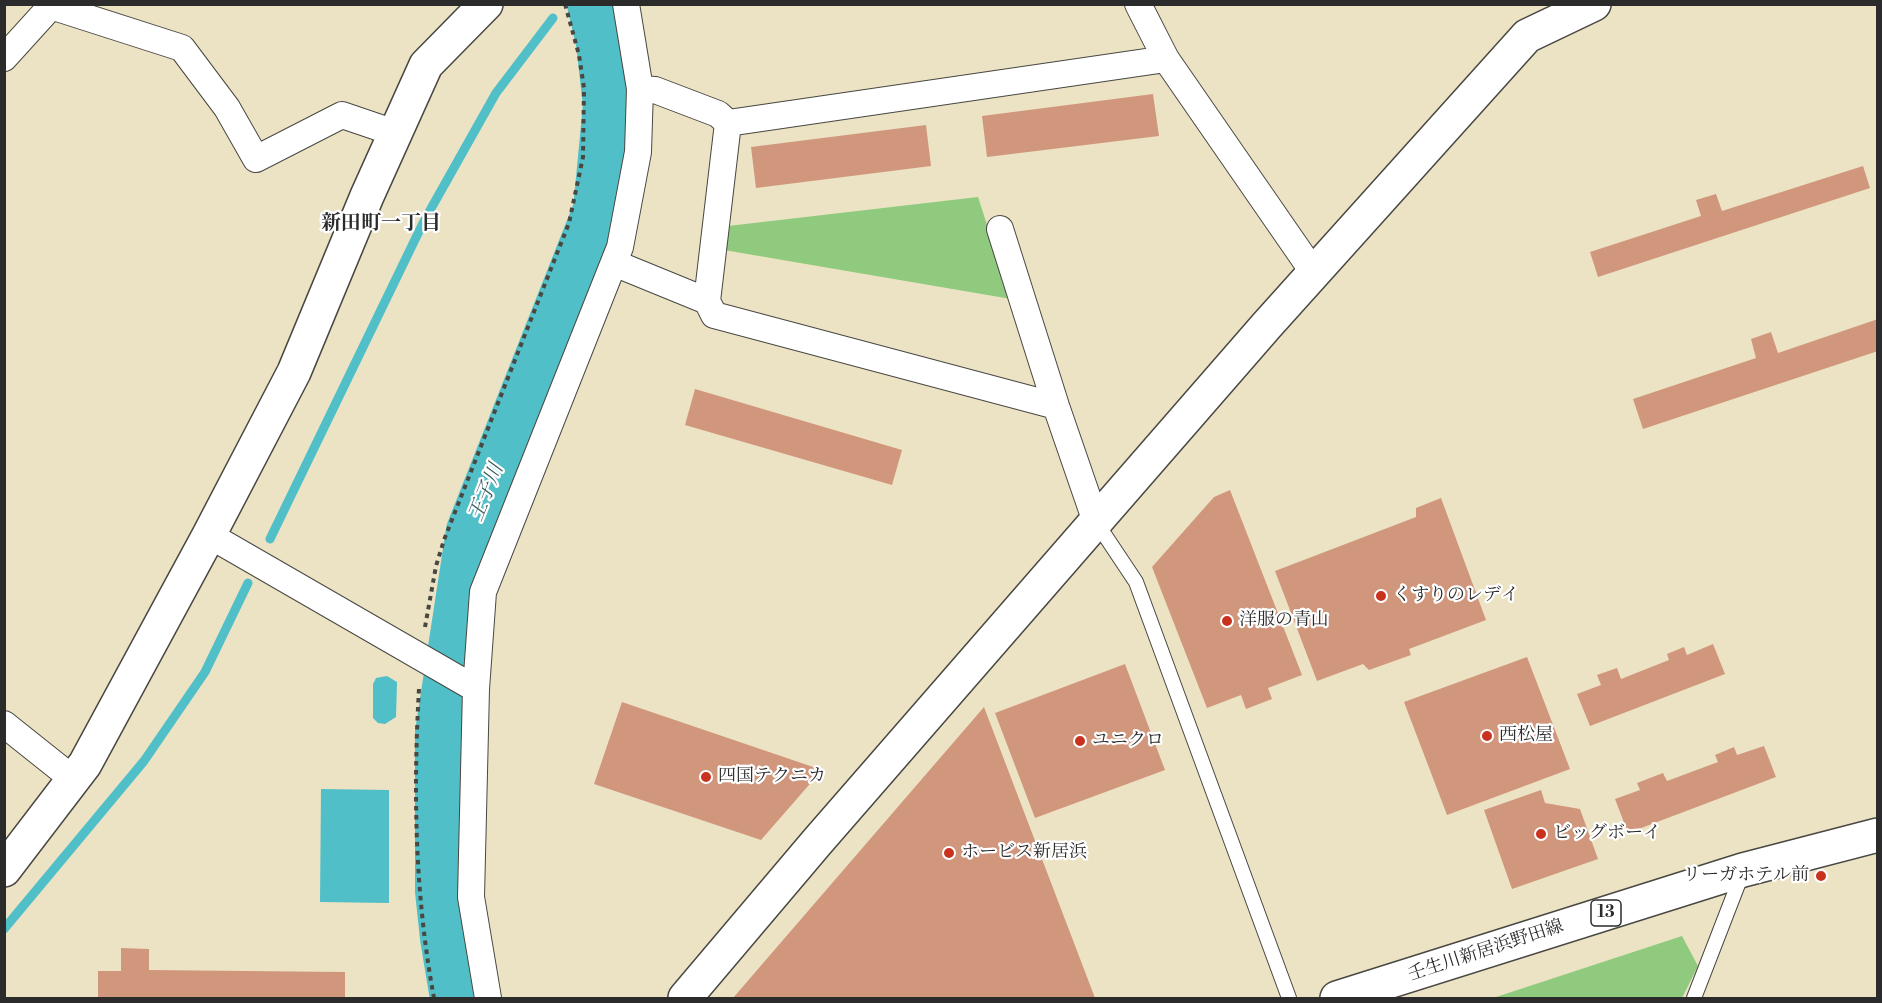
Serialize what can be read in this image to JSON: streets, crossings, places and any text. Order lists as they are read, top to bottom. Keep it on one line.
{"streets":{"street":["13","壬生川新居浜野田線"]},"districts":["新田町一丁目"],"water":["王子川"],"places":["くすりのレデイ","洋服の青山","西松屋","ユニクロ","四国テクニカ","ビッグボーイ","ホービス新居浜","リーガホテル前"]}
